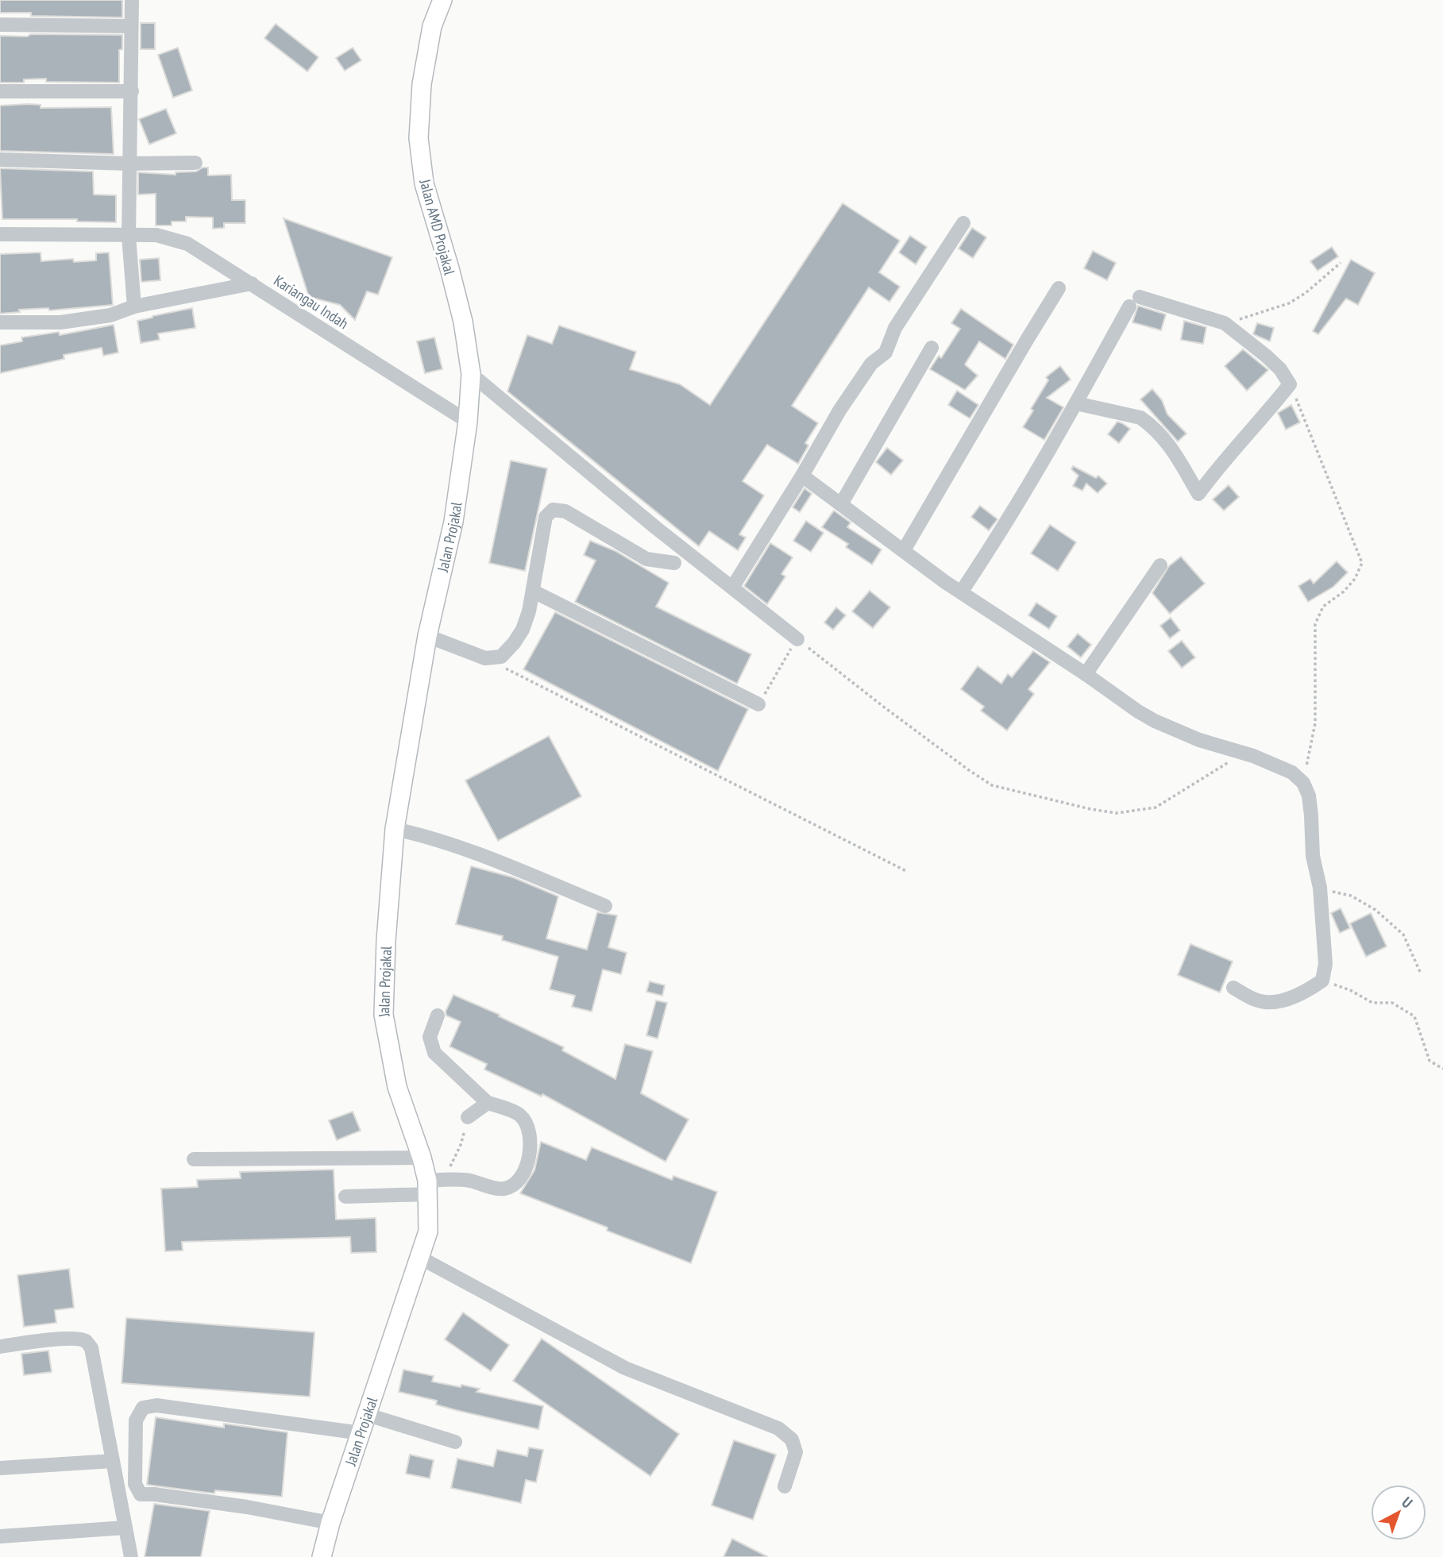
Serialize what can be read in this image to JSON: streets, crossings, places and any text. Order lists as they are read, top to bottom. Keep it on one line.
{"streets":{"main road":["Jalan AMD Projakal","Jalan Projakal"],"street":["Kariangau Indah"]},"crossings":[["Jalan AMD Projakal","Kariangau Indah"],["Jalan AMD Projakal","Jalan Projakal"],["Kariangau Indah","Jalan Projakal"]],"north":"top right"}
